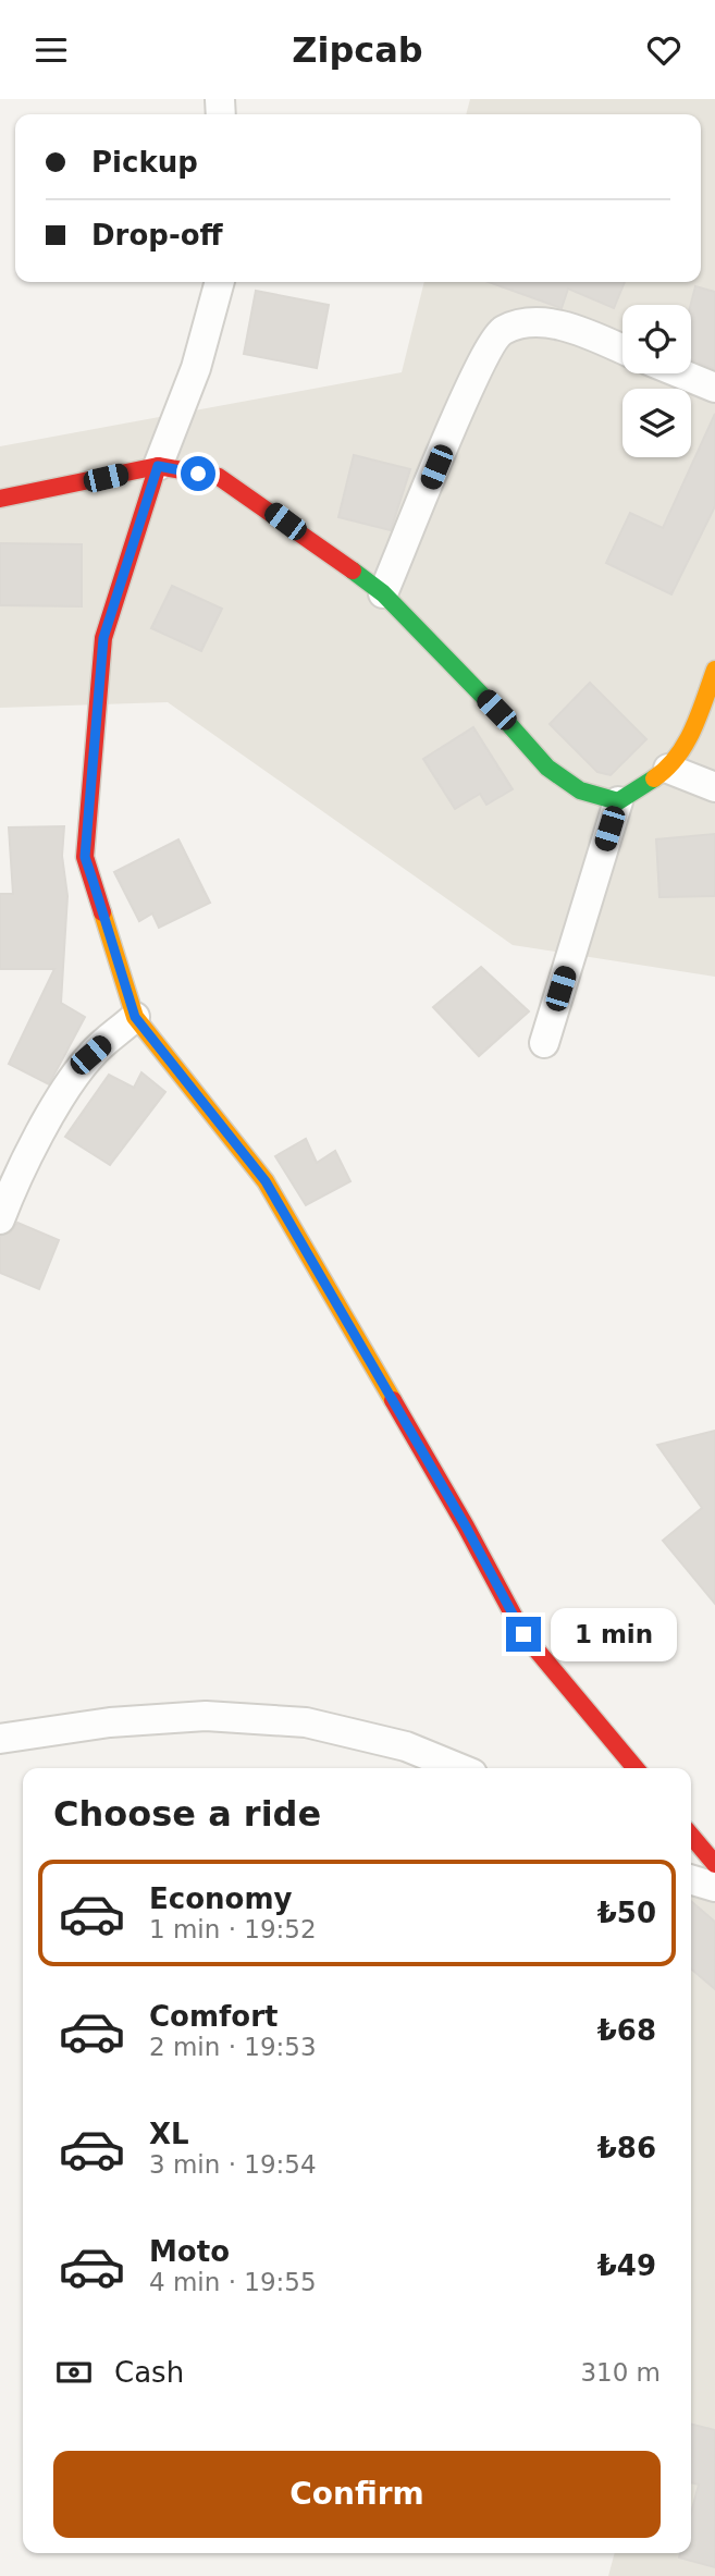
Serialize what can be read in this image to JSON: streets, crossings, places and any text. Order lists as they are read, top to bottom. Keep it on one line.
{"page":{"header":"Zipcab","banner":["Pickup","Drop-off"],"bubble":"1 min","heading":"Choose a ride","list":[{"name":"Economy","note":"1 min · 19:52","value":"₺50"},{"name":"Comfort","note":"2 min · 19:53","value":"₺68"},{"name":"XL","note":"3 min · 19:54","value":"₺86"},{"name":"Moto","note":"4 min · 19:55","value":"₺49"}],"pay":["Cash","310 m"],"buttons":"Confirm"}}
